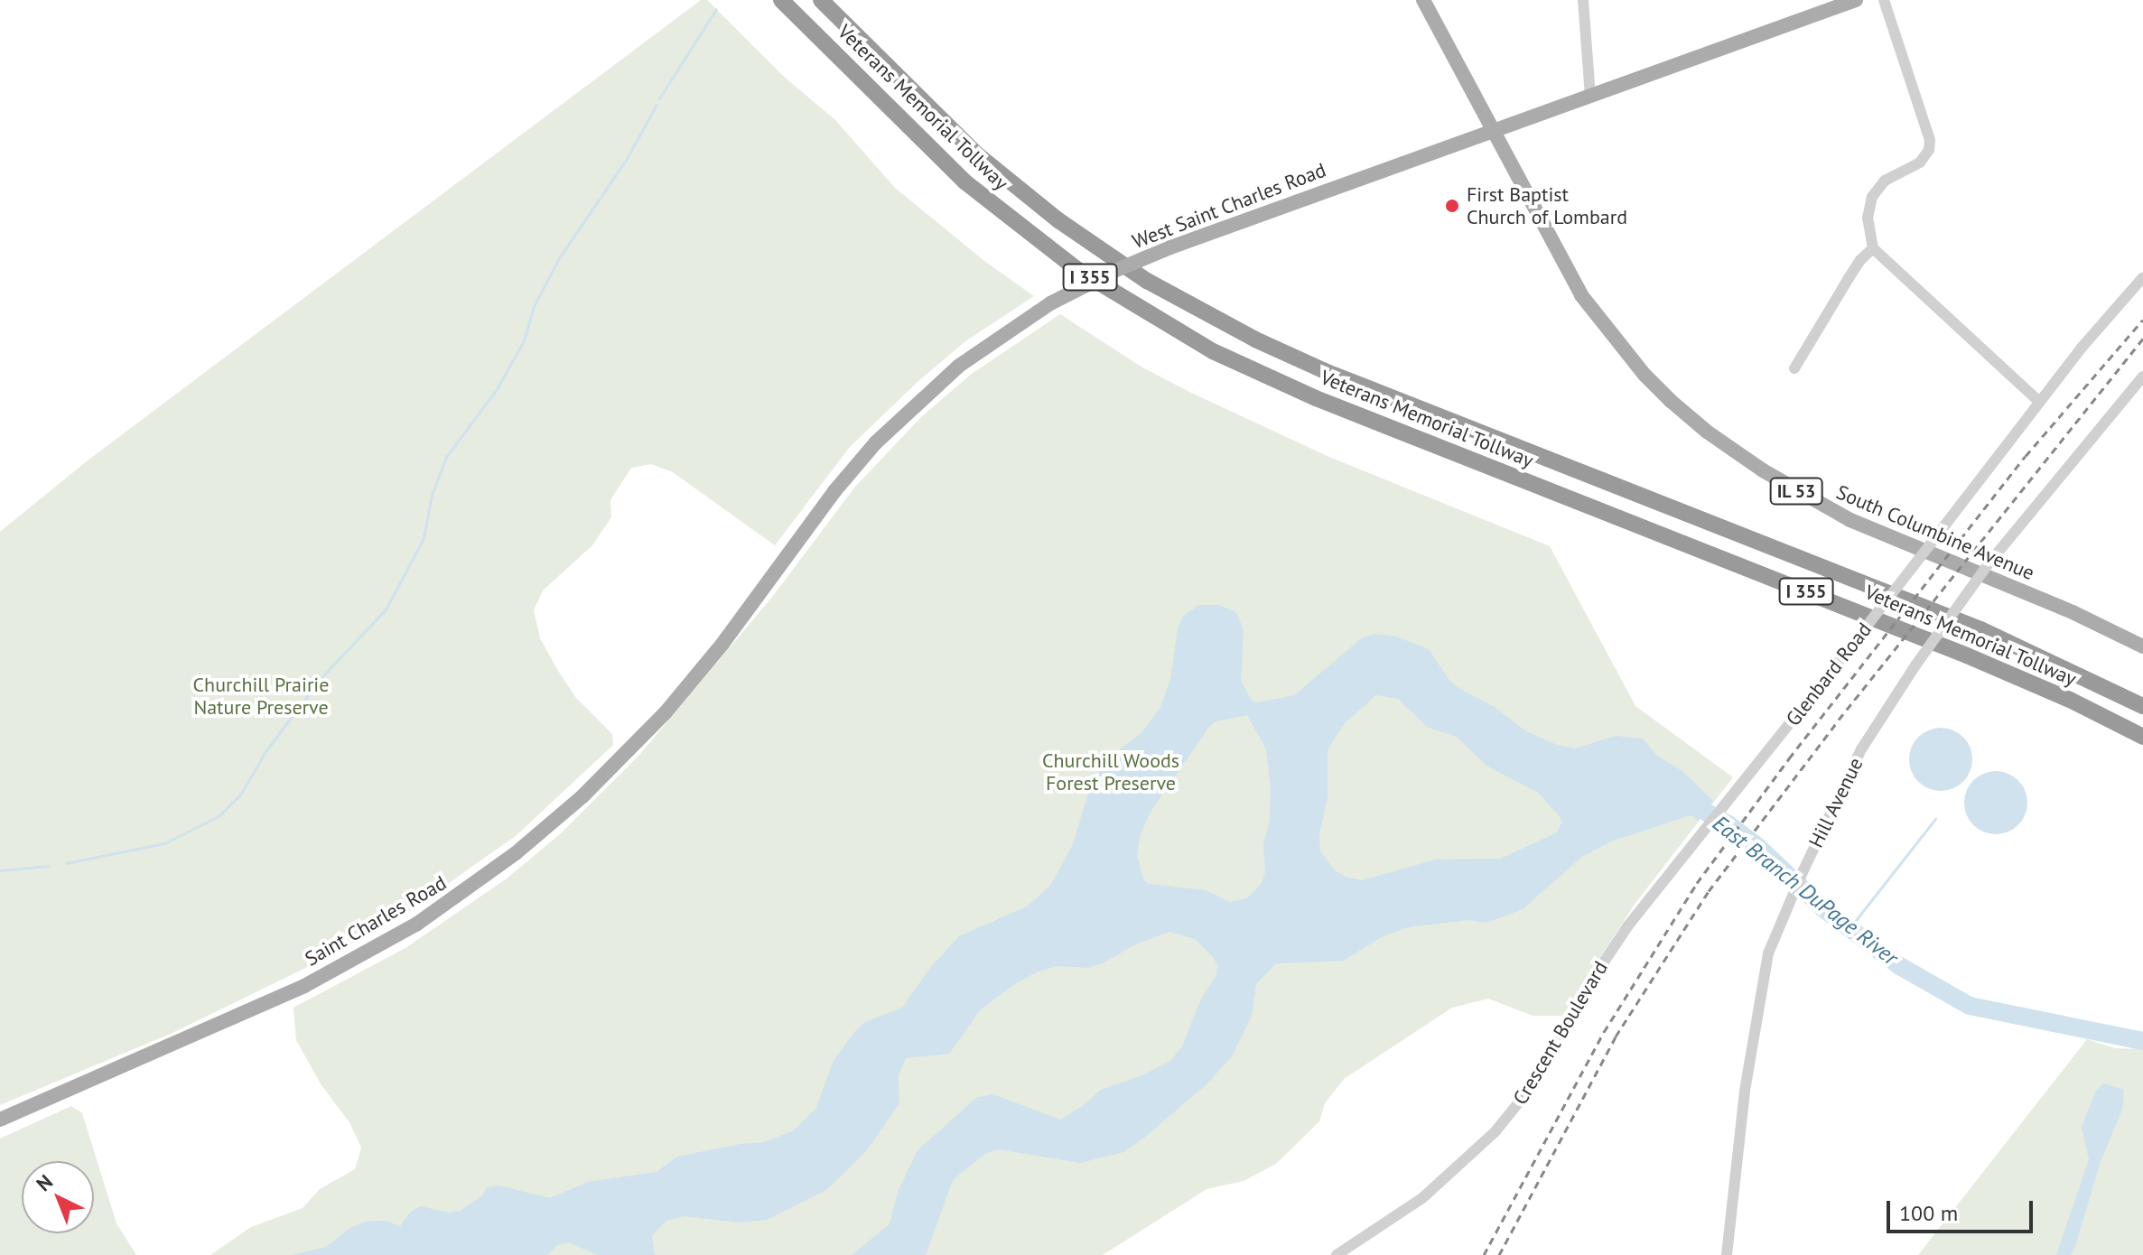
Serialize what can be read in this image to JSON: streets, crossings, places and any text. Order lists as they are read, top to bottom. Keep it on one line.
{"streets":{"highway":["Veterans Memorial Tollway","I 355"],"main road":["West Saint Charles Road","IL 53","South Columbine Avenue","Saint Charles Road"],"street":["Glenbard Road","Hill Avenue","Crescent Boulevard"]},"crossings":[["West Saint Charles Road","IL 53"],["West Saint Charles Road","South Columbine Avenue"],["West Saint Charles Road","Saint Charles Road"],["IL 53","South Columbine Avenue"],["Glenbard Road","Crescent Boulevard"]],"water":["East Branch DuPage River"],"parks":["Churchill Prairie Nature Preserve","Churchill Woods Forest Preserve"],"places":["First Baptist Church of Lombard"],"scale_bar":"100 m","north":"top left"}
